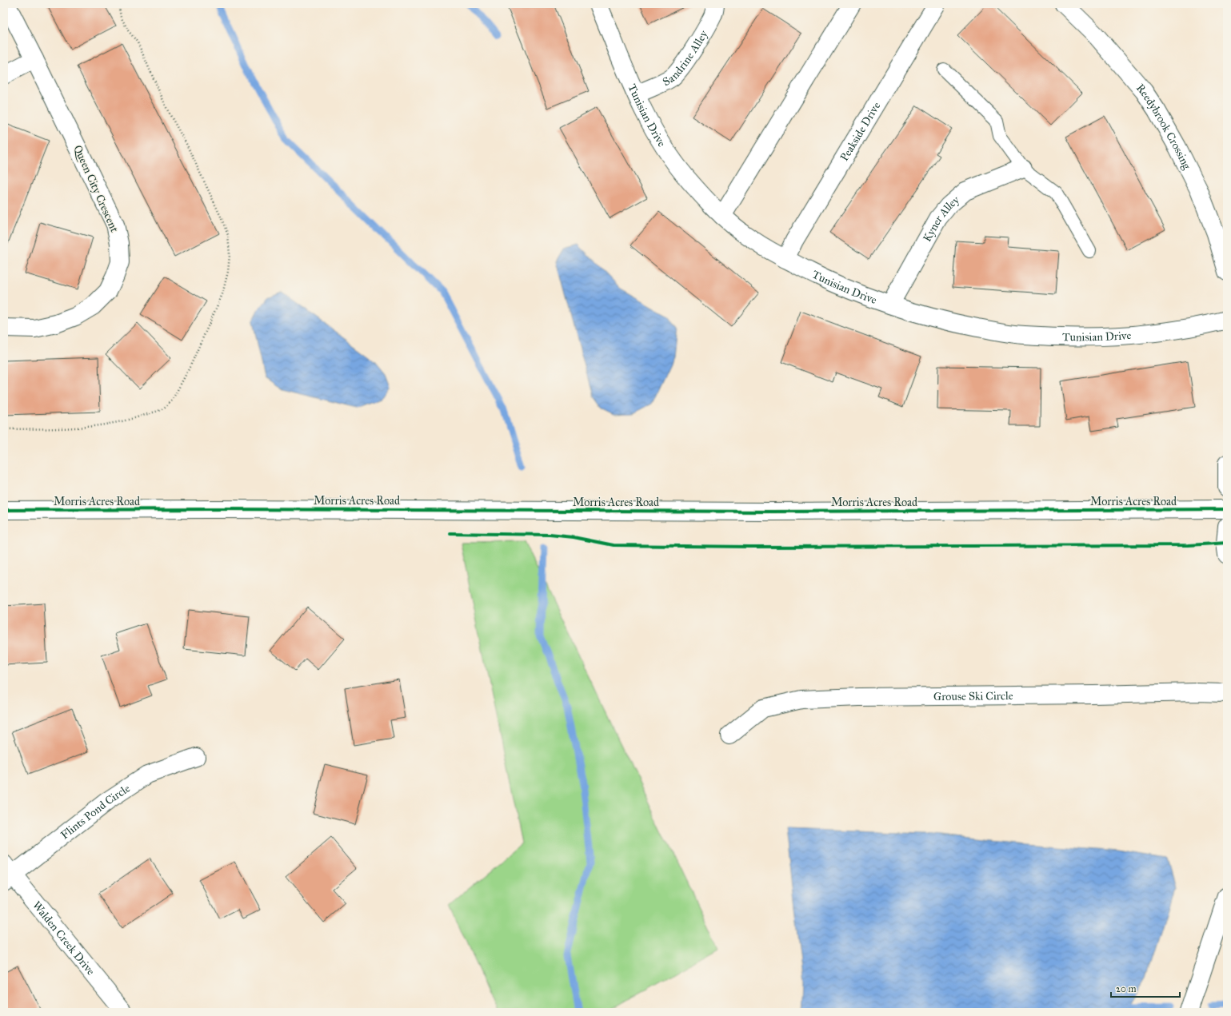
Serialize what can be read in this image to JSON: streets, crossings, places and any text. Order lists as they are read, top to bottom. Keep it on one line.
{"streets":{"street":["Sandrine Alley","Tunisian Drive","Reedybrook Crossing","Peakside Drive","Queen City Crescent","Kyner Alley","Morris Acres Road","Grouse Ski Circle","Flints Pond Circle","Walden Creek Drive"]},"crossings":[["Sandrine Alley","Tunisian Drive"],["Tunisian Drive","Peakside Drive"],["Tunisian Drive","Kyner Alley"],["Flints Pond Circle","Walden Creek Drive"]],"scale_bar":"20 m"}
